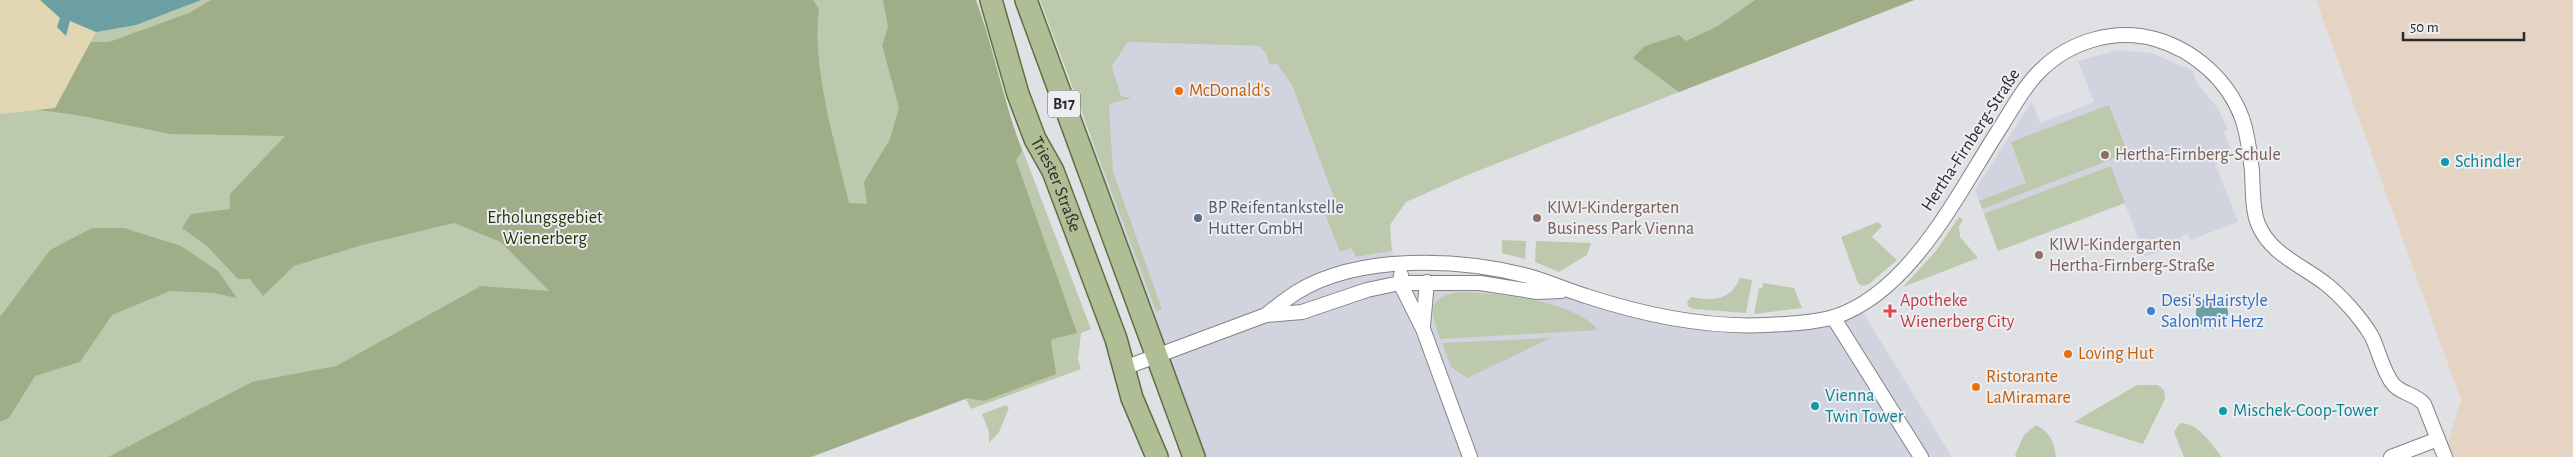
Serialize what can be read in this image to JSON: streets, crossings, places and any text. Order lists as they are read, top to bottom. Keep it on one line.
{"streets":{"main road":["B17","Triester Straße"],"street":["Hertha-Firnberg-Straße"]},"crossings":[["Hertha-Firnberg-Straße","Triester Straße"]],"parks":["Erholungsgebiet Wienerberg"],"places":{"other":["McDonald's","Hertha-Firnberg-Schule","Schindler","BP Reifentankstelle Hutter GmbH","KIWI-Kindergarten Business Park Vienna","KIWI-Kindergarten Hertha-Firnberg-Straße","Desi's Hairstyle Salon mit Herz","Loving Hut","Ristorante LaMiramare","Vienna Twin Tower","Mischek-Coop-Tower"],"health":["Apotheke Wienerberg City"]},"scale_bar":"50 m"}
